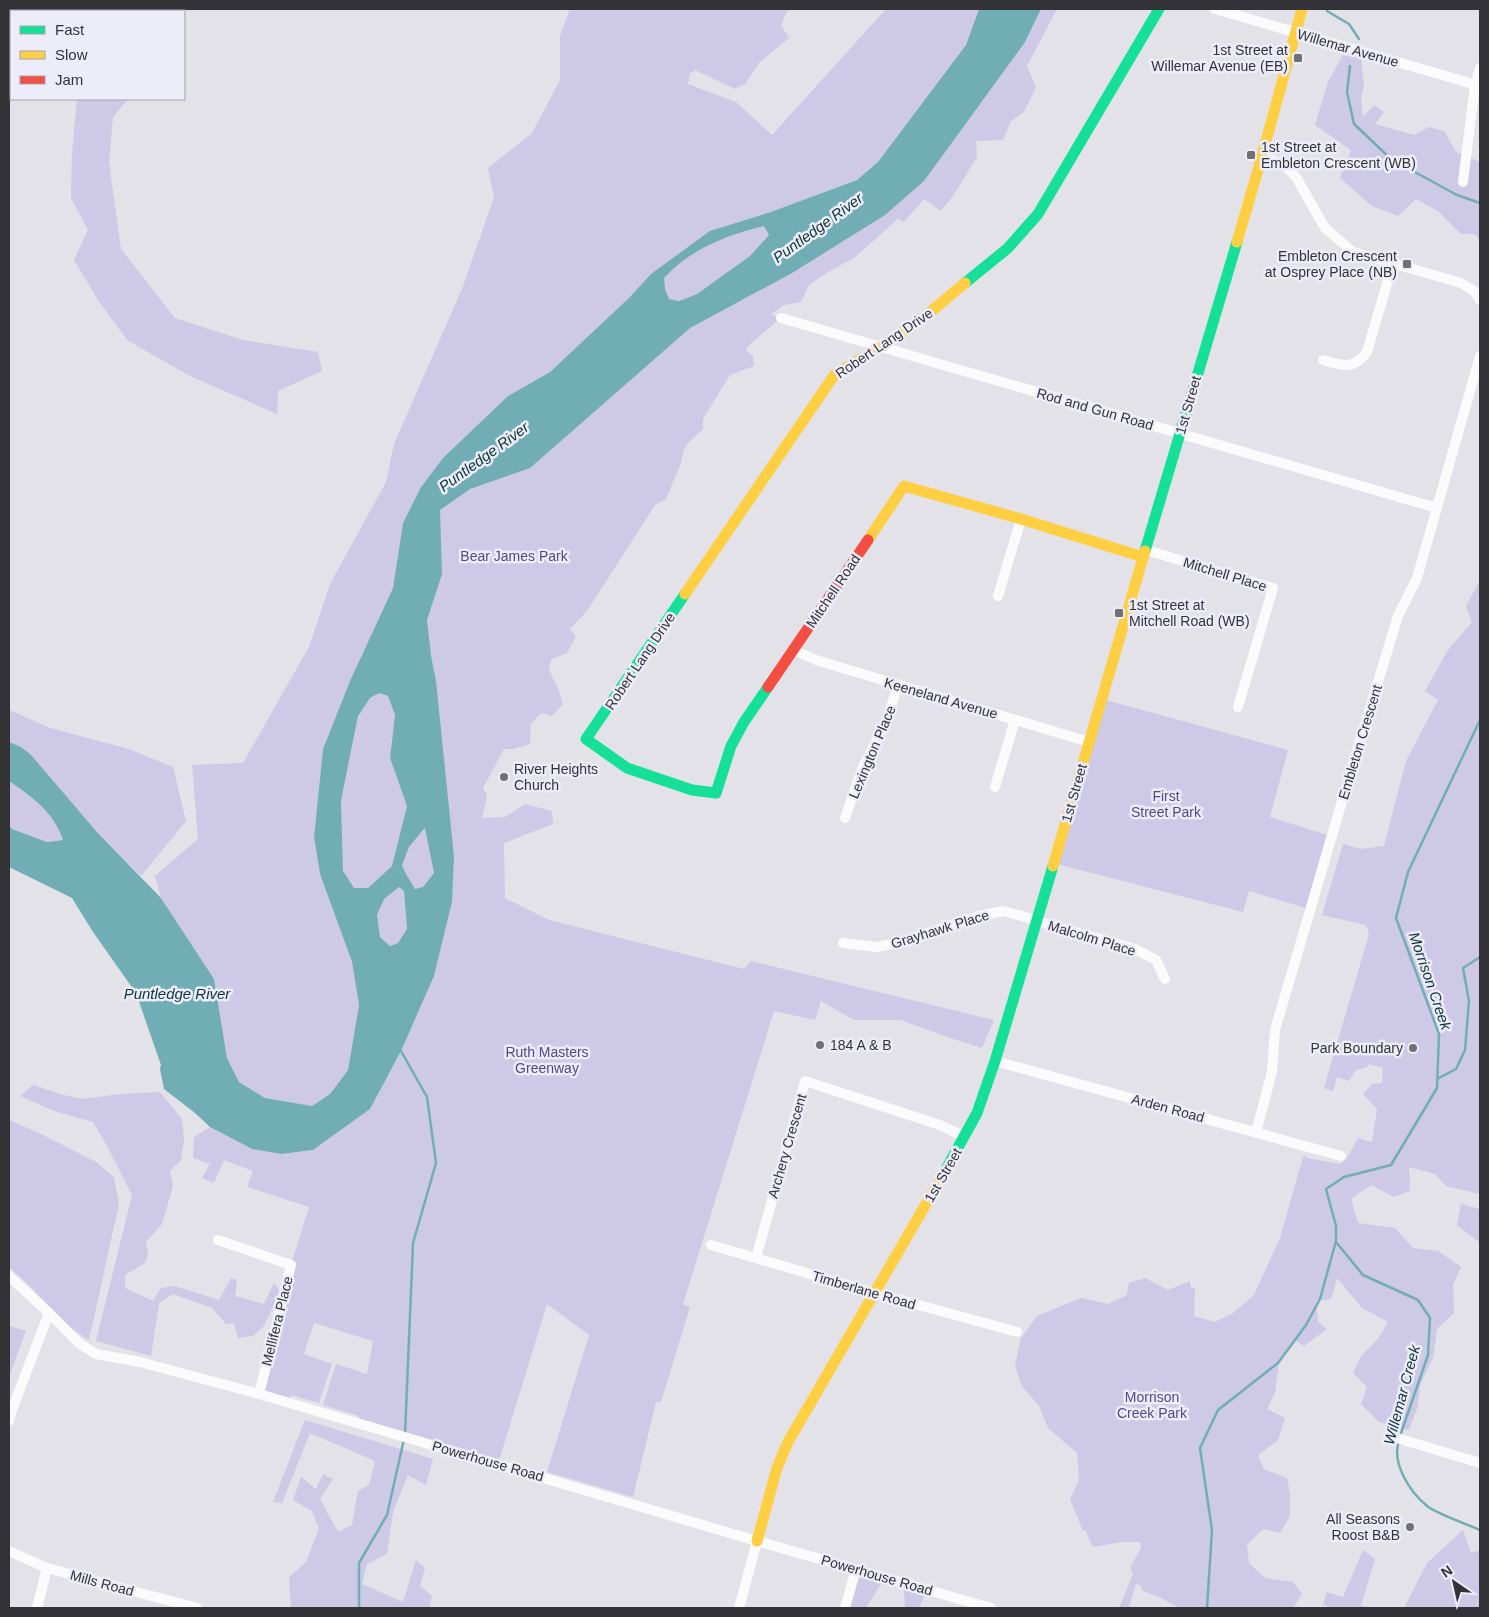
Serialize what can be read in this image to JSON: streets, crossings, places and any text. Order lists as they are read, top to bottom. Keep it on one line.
{"streets":{"street":["Willemar Avenue","Robert Lang Drive","1st Street","Rod and Gun Road","Mitchell Place","Mitchell Road","Keeneland Avenue","Embleton Crescent","Lexington Place","Grayhawk Place","Malcolm Place","Arden Road","Archery Crescent","Timberlane Road","Mellifera Place","Powerhouse Road","Mills Road"]},"crossings":[["Willemar Avenue","1st Street"],["Robert Lang Drive","Rod and Gun Road"],["Robert Lang Drive","Mitchell Road"],["1st Street","Rod and Gun Road"],["1st Street","Mitchell Place"],["1st Street","Mitchell Road"],["1st Street","Keeneland Avenue"],["1st Street","Grayhawk Place"],["1st Street","Malcolm Place"],["1st Street","Arden Road"],["1st Street","Archery Crescent"],["1st Street","Timberlane Road"],["1st Street","Powerhouse Road"],["Rod and Gun Road","Embleton Crescent"],["Mitchell Place","Mitchell Road"],["Mitchell Road","Keeneland Avenue"],["Keeneland Avenue","Lexington Place"],["Embleton Crescent","Arden Road"],["Grayhawk Place","Malcolm Place"],["Archery Crescent","Timberlane Road"],["Mellifera Place","Powerhouse Road"]],"water":["Puntledge River","Morrison Creek","Willemar Creek"],"parks":["Bear James Park","First Street Park","Ruth Masters Greenway","Morrison Creek Park"],"places":{"transit":["1st Street at Willemar Avenue (EB)","1st Street at Embleton Crescent (WB)","Embleton Crescent at Osprey Place (NB)","1st Street at Mitchell Road (WB)"],"other":["River Heights Church","184 A & B","Park Boundary","All Seasons Roost B&B"]},"legend":["Fast","Slow","Jam"],"north":"top left"}
